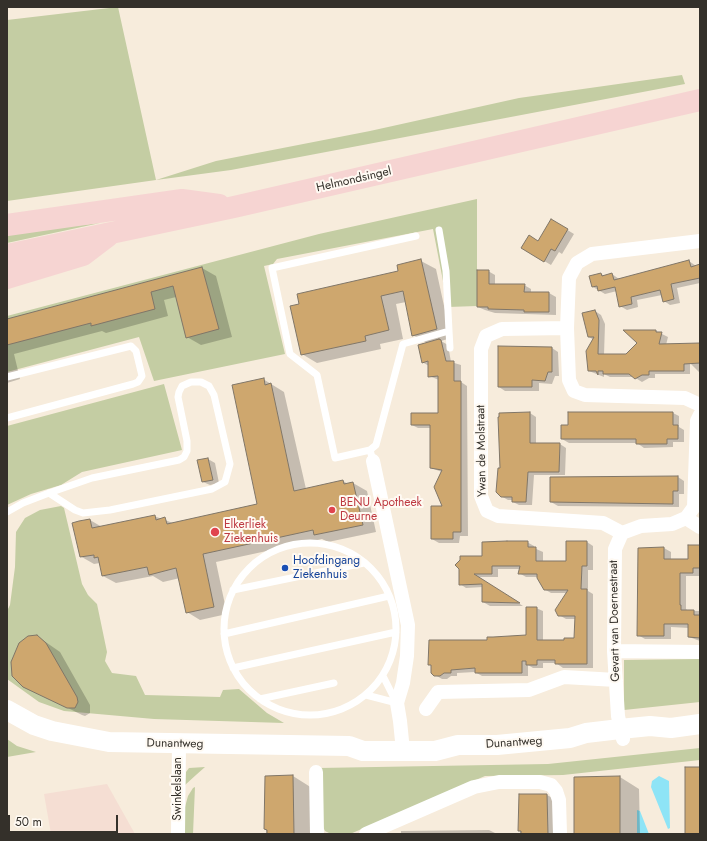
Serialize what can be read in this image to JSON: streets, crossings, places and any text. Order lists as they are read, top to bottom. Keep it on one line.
{"streets":{"main road":["Helmondsingel"],"street":["Ywan de Molstraat","Gevart van Doernestraat","Dunantweg","Swinkelslaan"]},"crossings":[["Ywan de Molstraat","Gevart van Doernestraat"],["Gevart van Doernestraat","Dunantweg"],["Dunantweg","Swinkelslaan"]],"places":["BENU Apotheek Deurne","Elkerliek Ziekenhuis","Hoofdingang Ziekenhuis"],"scale_bar":"50 m"}
